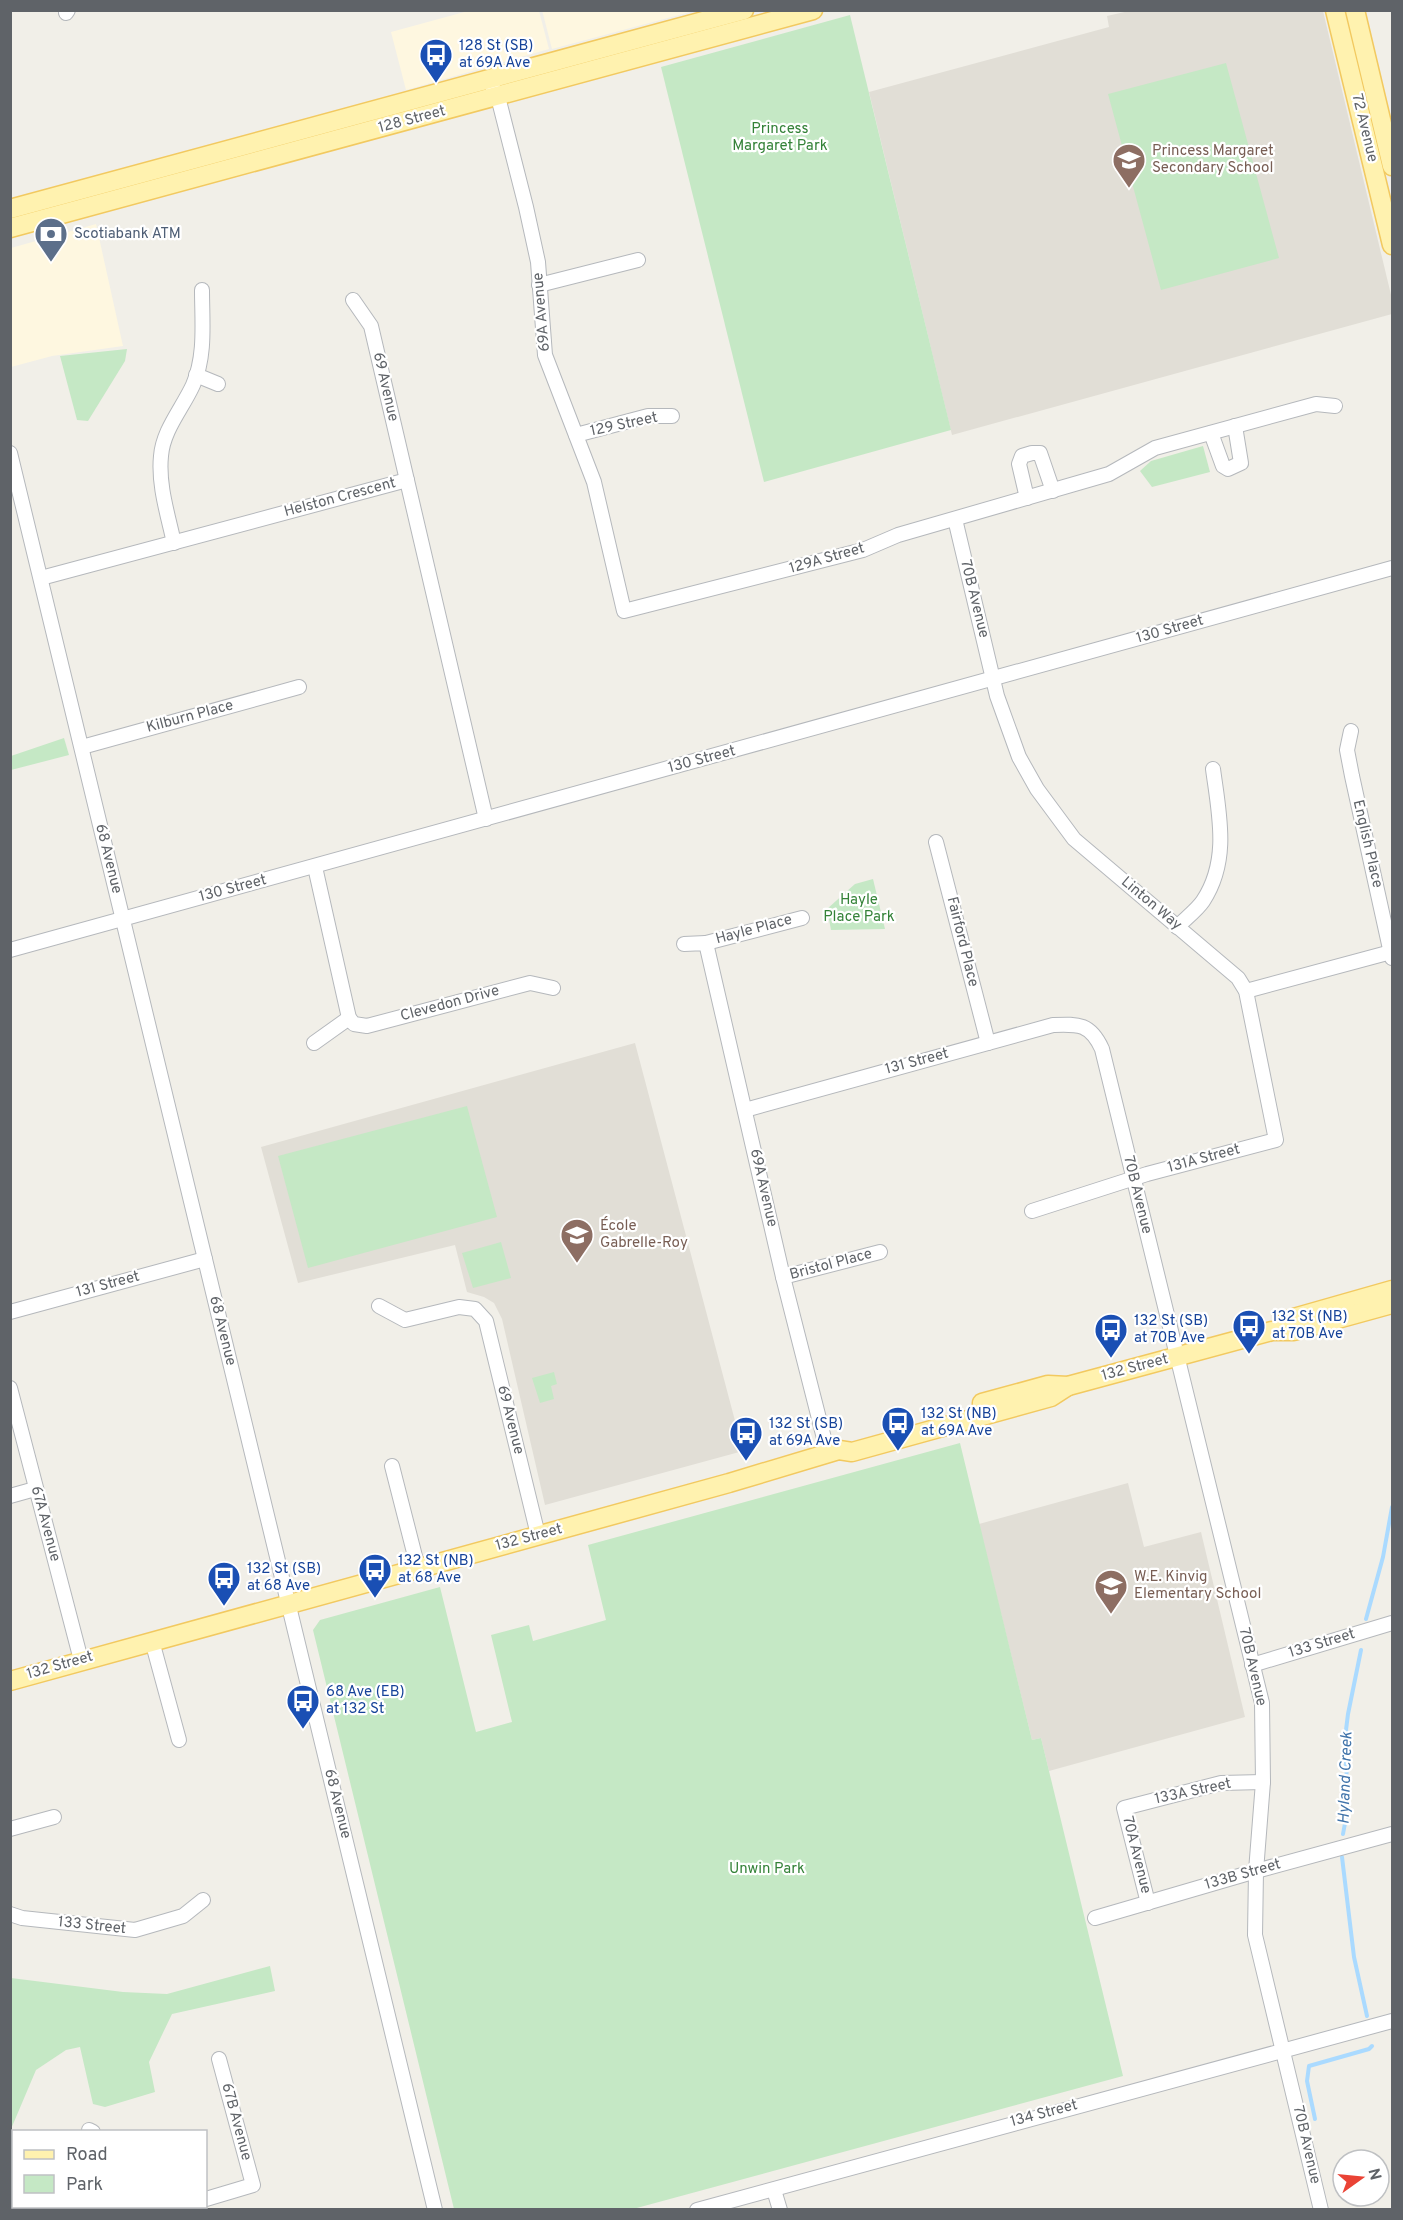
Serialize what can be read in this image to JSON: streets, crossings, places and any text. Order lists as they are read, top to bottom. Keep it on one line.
{"streets":{"main road":["128 Street","72 Avenue","132 Street"],"street":["69A Avenue","69 Avenue","129 Street","Helston Crescent","129A Street","70B Avenue","130 Street","Kilburn Place","English Place","68 Avenue","Linton Way","Hayle Place","Fairford Place","Clevedon Drive","131 Street","131A Street","Bristol Place","67A Avenue","133 Street","133A Street","70A Avenue","133B Street","134 Street","67B Avenue"]},"crossings":[["128 Street","69A Avenue"],["69A Avenue","129 Street"],["69A Avenue","129A Street"],["69A Avenue","Hayle Place"],["69A Avenue","131 Street"],["69A Avenue","Bristol Place"],["69A Avenue","132 Street"],["69 Avenue","Helston Crescent"],["69 Avenue","132 Street"],["Helston Crescent","130 Street"],["Helston Crescent","68 Avenue"],["129A Street","70B Avenue"],["70B Avenue","130 Street"],["70B Avenue","Linton Way"],["70B Avenue","131 Street"],["70B Avenue","131A Street"],["70B Avenue","132 Street"],["70B Avenue","133 Street"],["70B Avenue","133A Street"],["70B Avenue","133B Street"],["70B Avenue","134 Street"],["130 Street","68 Avenue"],["130 Street","Linton Way"],["Kilburn Place","68 Avenue"],["68 Avenue","131 Street"],["68 Avenue","132 Street"],["Linton Way","131A Street"],["Fairford Place","131 Street"],["132 Street","67A Avenue"],["133A Street","70A Avenue"],["70A Avenue","133B Street"]],"water":["Hyland Creek"],"parks":["Princess Margaret Park","Hayle Place Park","Unwin Park"],"places":{"bus stop":["128 St (SB) at 69A Ave","132 St (NB) at 70B Ave","132 St (SB) at 70B Ave","132 St (NB) at 69A Ave","132 St (SB) at 69A Ave","132 St (NB) at 68 Ave","132 St (SB) at 68 Ave","68 Ave (EB) at 132 St"],"school or university":["Princess Margaret Secondary School","École Gabrelle-Roy","W.E. Kinvig Elementary School"],"bank":["Scotiabank ATM"]},"legend":["Road","Park"],"north":"right"}
